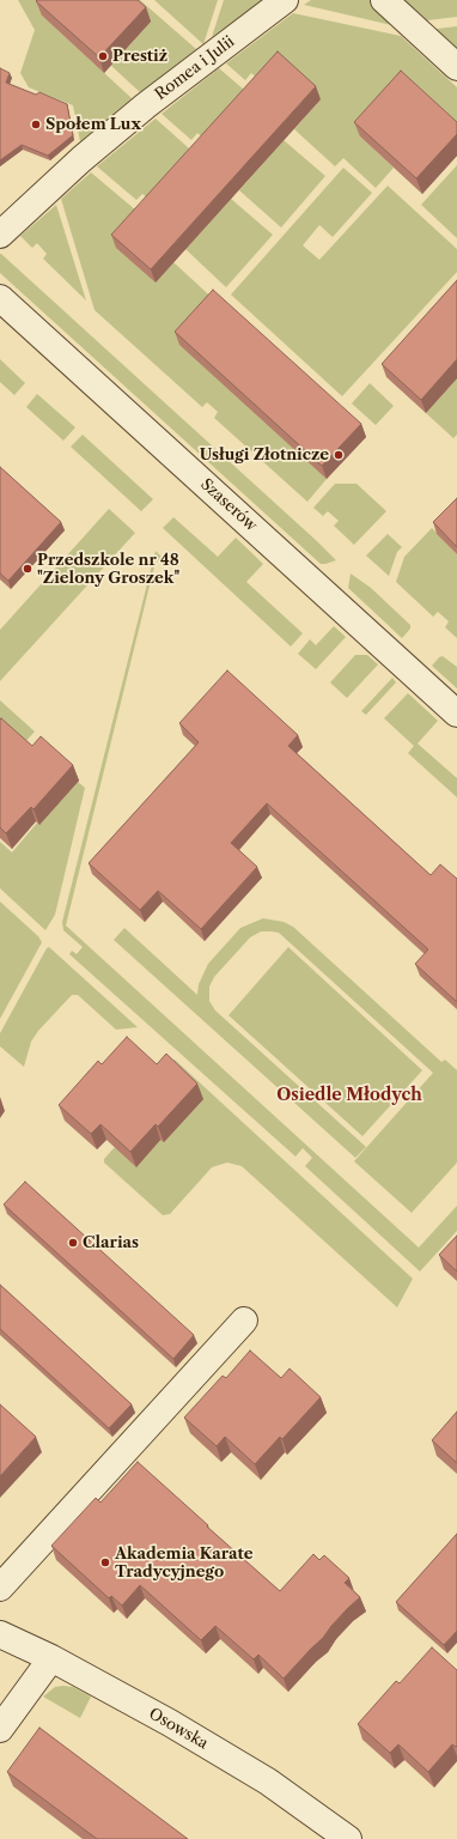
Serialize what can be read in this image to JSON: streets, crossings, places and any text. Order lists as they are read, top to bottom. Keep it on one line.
{"streets":{"street":["Romea i Julii","Szaserów","Osowska"]},"districts":["Osiedle Młodych"],"places":["Prestiż","Społem Lux","Usługi Złotnicze","Przedszkole nr 48 \"Zielony Groszek\"","Clarias","Akademia Karate Tradycyjnego"]}
